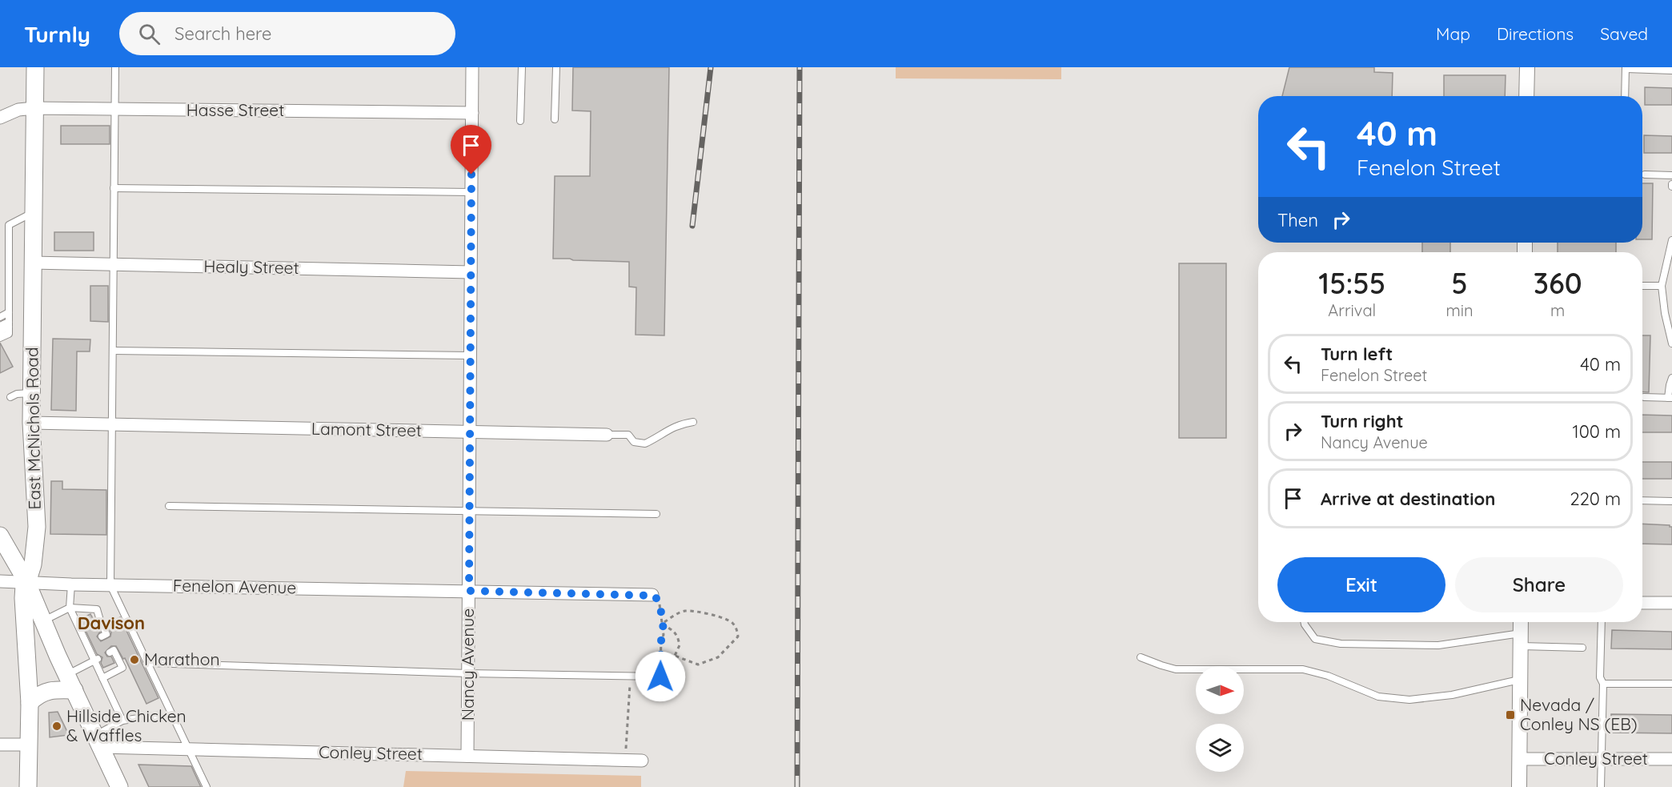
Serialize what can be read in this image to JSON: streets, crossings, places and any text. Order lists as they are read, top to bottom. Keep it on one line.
{"streets":{"main road":["East McNichols Road"],"street":["Hasse Street","Healy Street","Lamont Street","Fenelon Avenue","Nancy Avenue","Conley Street"]},"crossings":[["Hasse Street","East McNichols Road"],["Hasse Street","Nancy Avenue"],["Healy Street","East McNichols Road"],["Healy Street","Nancy Avenue"],["East McNichols Road","Lamont Street"],["East McNichols Road","Fenelon Avenue"],["Lamont Street","Nancy Avenue"],["Fenelon Avenue","Nancy Avenue"],["Nancy Avenue","Conley Street"]],"districts":["Davison"],"places":{"other":["Marathon","Hillside Chicken & Waffles"],"transit":["Nevada / Conley NS (EB)"]},"north":"right","page":{"header":"Turnly","search":"Search here","nav":["Map","Directions","Saved"],"turn":["40 m","Fenelon Street"],"then":"Then","eta":["15:55","Arrival","5","min","360","m"],"list":[{"name":"Turn left","note":"Fenelon Street","value":"40 m"},{"name":"Turn right","note":"Nancy Avenue","value":"100 m"},{"name":"Arrive at destination","value":"220 m"}],"buttons":["Exit","Share"]}}
